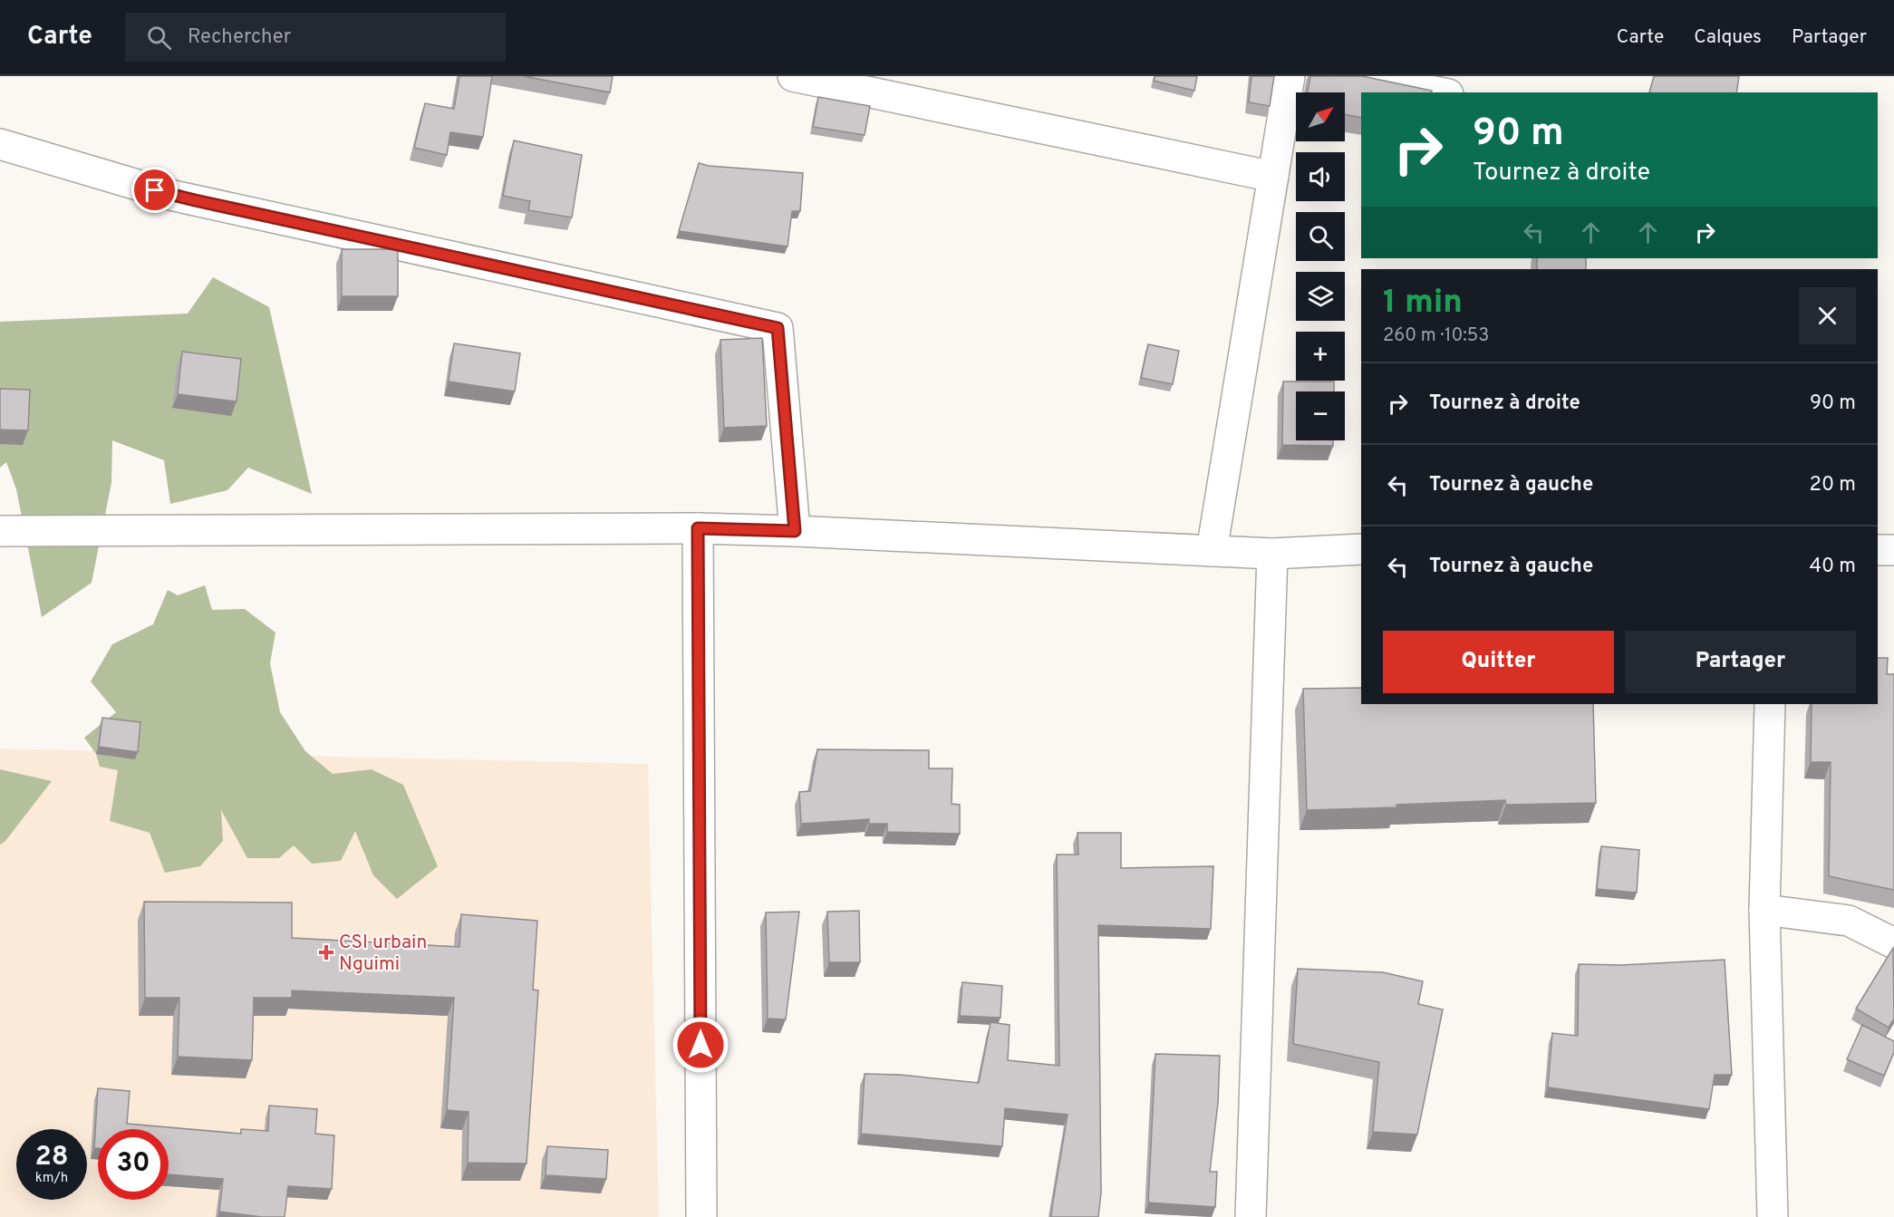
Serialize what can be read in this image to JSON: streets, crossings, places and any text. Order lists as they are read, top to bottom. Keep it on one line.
{"places":{"health":["CSI urbain Nguimi"]},"north":"top right","page":{"header":"Carte","search":"Rechercher","nav":["Carte","Calques","Partager"],"map_buttons":["+","−"],"turn":["90 m","Tournez à droite"],"heading":["1 min","260 m · 10:53"],"list":[{"name":"Tournez à droite","value":"90 m"},{"name":"Tournez à gauche","value":"20 m"},{"name":"Tournez à gauche","value":"40 m"}],"buttons":["Quitter","Partager"],"speed":"28 km/h","limit":"30"}}
